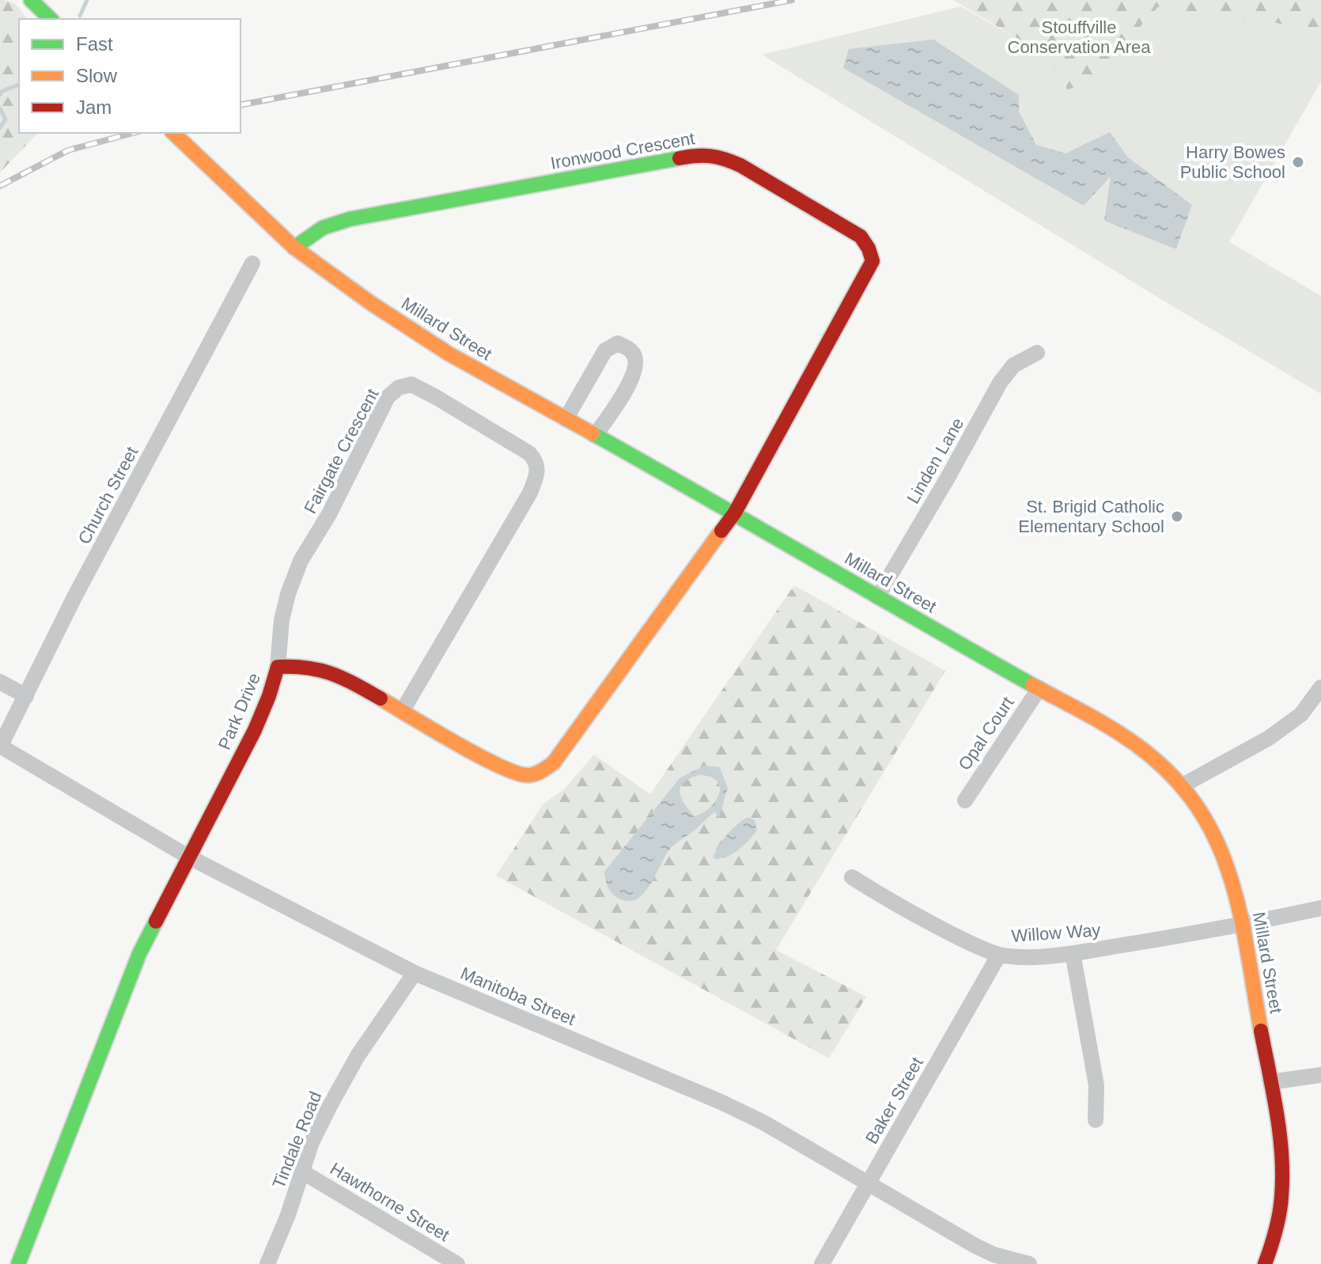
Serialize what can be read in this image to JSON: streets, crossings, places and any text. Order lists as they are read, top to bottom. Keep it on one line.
{"streets":{"street":["Ironwood Crescent","Millard Street","Fairgate Crescent","Linden Lane","Church Street","Park Drive","Opal Court","Willow Way","Manitoba Street","Baker Street","Tindale Road","Hawthorne Street"]},"crossings":[["Ironwood Crescent","Millard Street"],["Ironwood Crescent","Park Drive"],["Millard Street","Linden Lane"],["Millard Street","Park Drive"],["Millard Street","Opal Court"],["Millard Street","Willow Way"],["Fairgate Crescent","Park Drive"],["Church Street","Manitoba Street"],["Park Drive","Manitoba Street"],["Willow Way","Baker Street"],["Manitoba Street","Baker Street"],["Manitoba Street","Tindale Road"],["Tindale Road","Hawthorne Street"]],"parks":["Stouffville Conservation Area"],"places":["Harry Bowes Public School","St. Brigid Catholic Elementary School"],"legend":["Fast","Slow","Jam"]}
